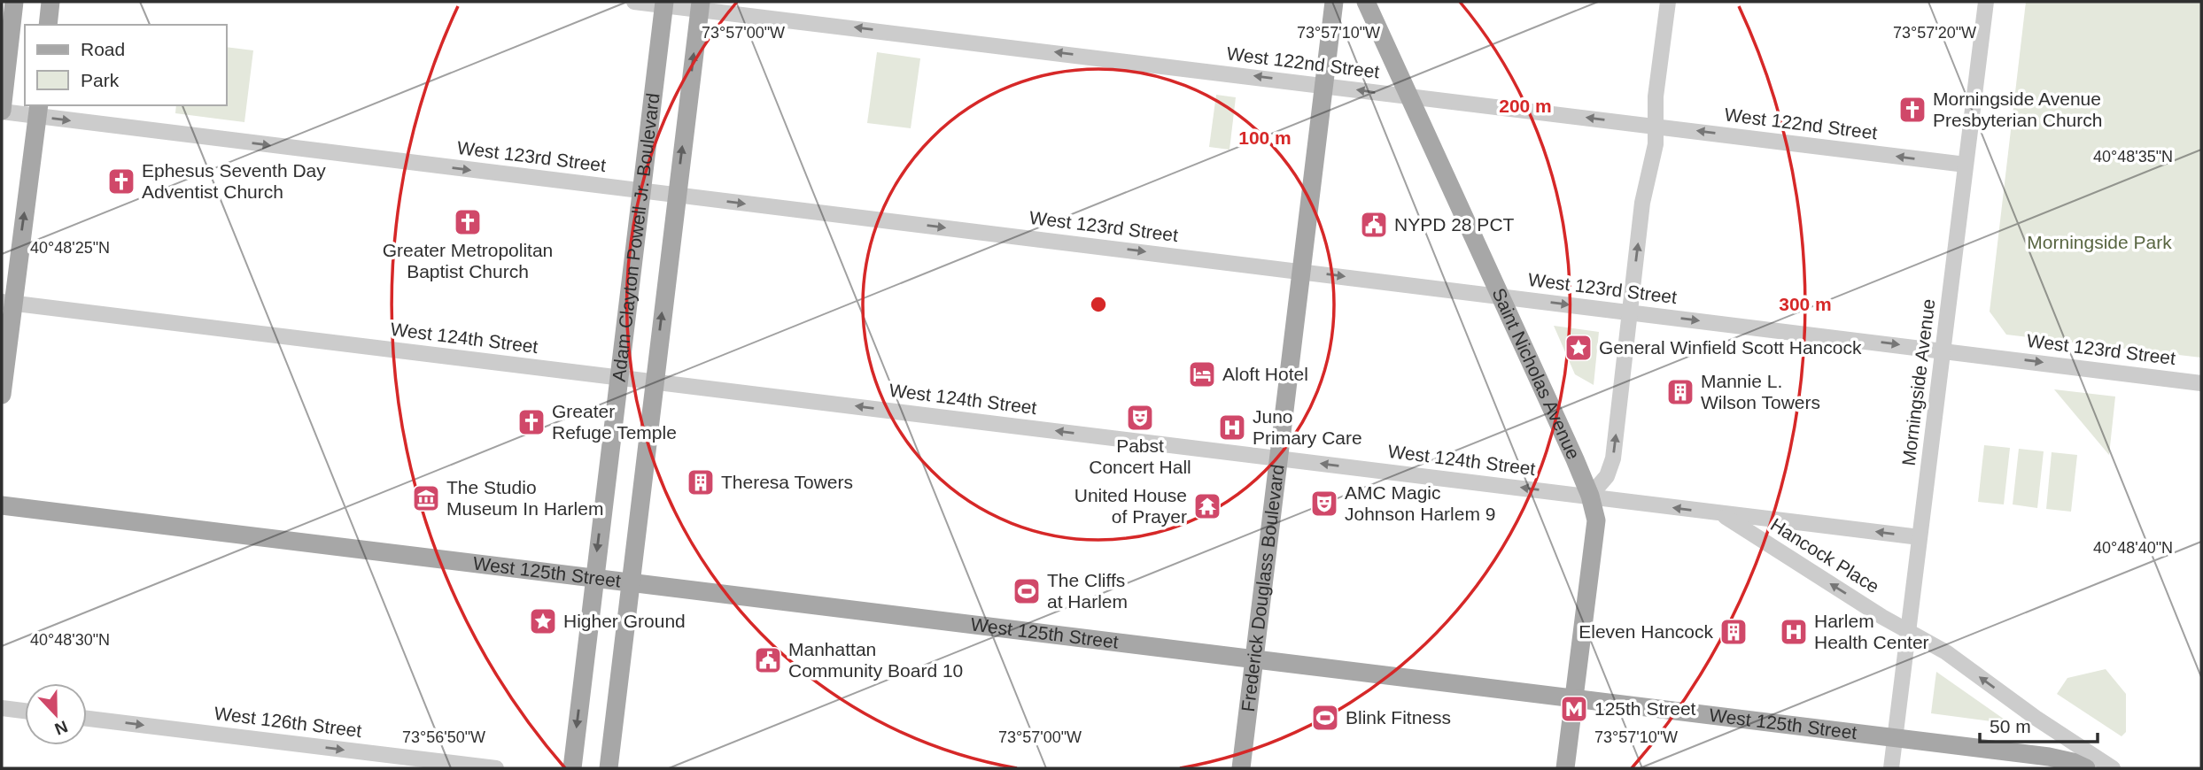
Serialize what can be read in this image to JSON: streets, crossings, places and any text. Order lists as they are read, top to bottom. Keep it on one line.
{"streets":{"main road":["Adam Clayton Powell Jr. Boulevard","Saint Nicholas Avenue","West 125th Street","Frederick Douglass Boulevard"],"street":["West 122nd Street","West 123rd Street","West 124th Street","Morningside Avenue","Hancock Place","West 126th Street"]},"crossings":[["West 122nd Street","Adam Clayton Powell Jr. Boulevard"],["West 122nd Street","Saint Nicholas Avenue"],["West 122nd Street","Morningside Avenue"],["West 122nd Street","Frederick Douglass Boulevard"],["West 123rd Street","Adam Clayton Powell Jr. Boulevard"],["West 123rd Street","Saint Nicholas Avenue"],["West 123rd Street","Morningside Avenue"],["West 123rd Street","Frederick Douglass Boulevard"],["Adam Clayton Powell Jr. Boulevard","West 124th Street"],["Adam Clayton Powell Jr. Boulevard","West 125th Street"],["West 124th Street","Saint Nicholas Avenue"],["West 124th Street","Morningside Avenue"],["West 124th Street","Hancock Place"],["West 124th Street","Frederick Douglass Boulevard"],["Saint Nicholas Avenue","West 125th Street"],["Morningside Avenue","Hancock Place"],["Morningside Avenue","West 125th Street"],["West 125th Street","Frederick Douglass Boulevard"]],"one_way":["West 122nd Street","West 123rd Street","West 124th Street","Hancock Place","West 126th Street"],"parks":["Morningside Park"],"places":{"church":["Morningside Avenue Presbyterian Church","Ephesus Seventh Day Adventist Church","Greater Metropolitan Baptist Church","Greater Refuge Temple"],"public building":["NYPD 28 PCT","Manhattan Community Board 10"],"place":["General Winfield Scott Hancock","Higher Ground"],"hotel":["Aloft Hotel"],"building":["Mannie L. Wilson Towers","Theresa Towers","Eleven Hancock"],"theatre":["Pabst Concert Hall","AMC Magic Johnson Harlem 9"],"hospital":["Juno Primary Care","Harlem Health Center"],"museum":["The Studio Museum In Harlem"],"temple":["United House of Prayer"],"sports":["The Cliffs at Harlem","Blink Fitness"],"metro station":["125th Street"]},"legend":["Road","Park"],"scale_bar":"50 m","north":"bottom","coordinates":["73°57'00\"W","73°57'10\"W","73°57'20\"W","40°48'35\"N","40°48'25\"N","40°48'40\"N","40°48'30\"N","73°56'50\"W"],"rings":["200 m","100 m","300 m"]}
